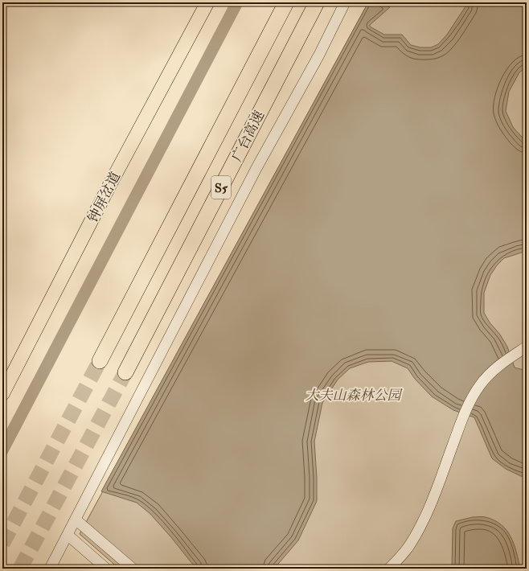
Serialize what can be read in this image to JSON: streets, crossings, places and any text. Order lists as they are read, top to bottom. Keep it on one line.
{"streets":{"highway":["广台高速","S5"],"main road":["钟屏岔道"]},"parks":["大夫山森林公园"]}
